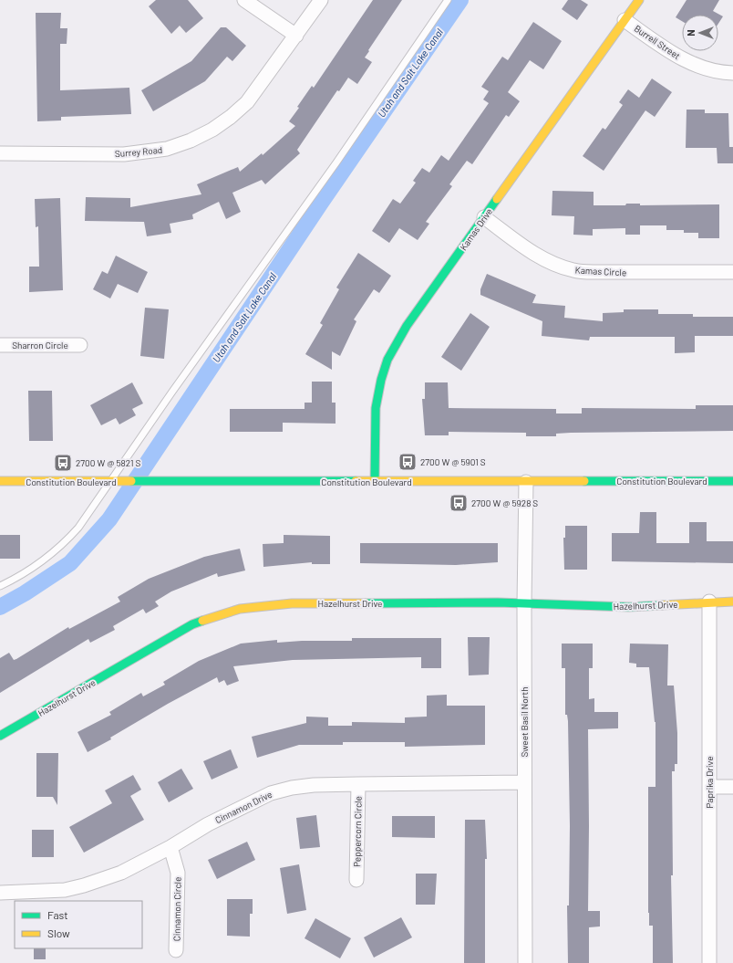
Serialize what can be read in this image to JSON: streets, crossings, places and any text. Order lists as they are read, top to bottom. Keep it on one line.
{"streets":{"street":["Burrell Street","Surrey Road","Kamas Drive","Kamas Circle","Sharron Circle","Constitution Boulevard","Hazelhurst Drive","Sweet Basil North","Paprika Drive","Cinnamon Drive","Peppercorn Circle","Cinnamon Circle"]},"crossings":[["Burrell Street","Kamas Drive"],["Kamas Drive","Kamas Circle"],["Kamas Drive","Constitution Boulevard"],["Constitution Boulevard","Sweet Basil North"],["Hazelhurst Drive","Sweet Basil North"],["Hazelhurst Drive","Paprika Drive"],["Sweet Basil North","Cinnamon Drive"],["Cinnamon Drive","Peppercorn Circle"],["Cinnamon Drive","Cinnamon Circle"]],"water":["Utah and Salt Lake Canal"],"places":{"bus stop":["2700 W @ 5901 S","2700 W @ 5821 S","2700 W @ 5928 S"]},"legend":["Fast","Slow"],"north":"left"}
